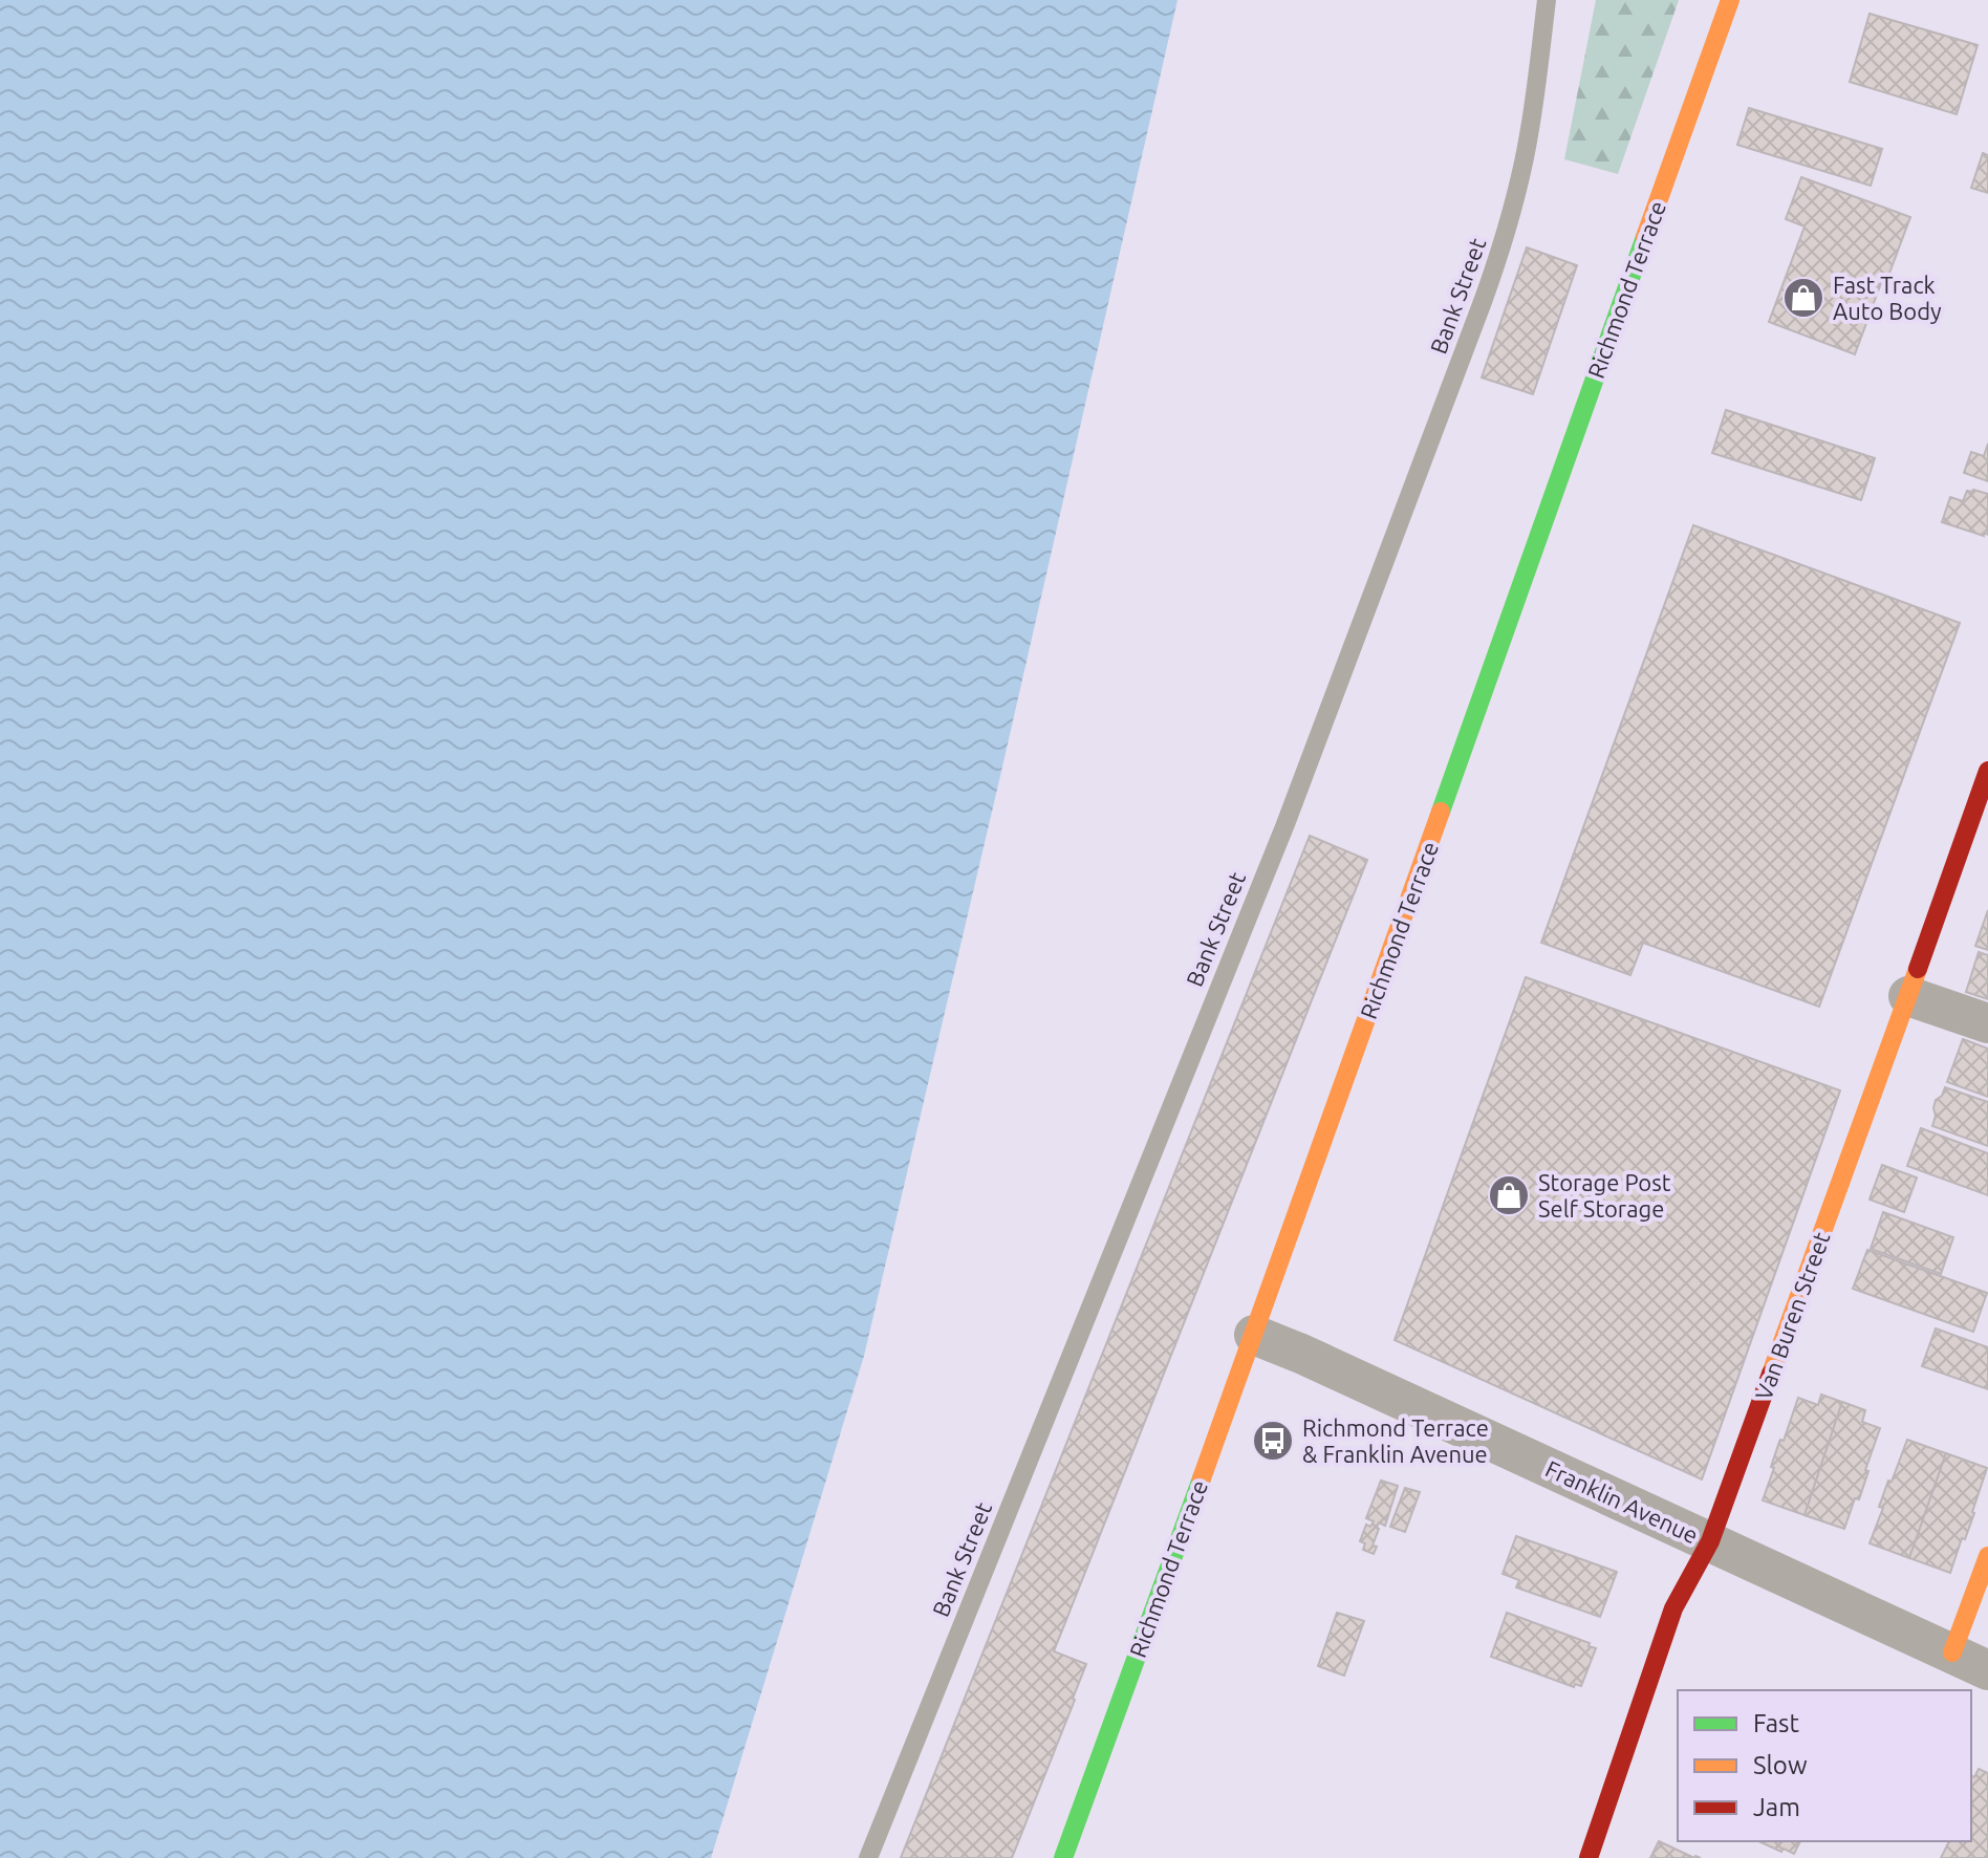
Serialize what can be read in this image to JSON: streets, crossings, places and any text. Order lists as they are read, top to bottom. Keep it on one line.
{"streets":{"main road":["Richmond Terrace","Van Buren Street"],"street":["Franklin Avenue"],"lane":["Bank Street"]},"crossings":[["Richmond Terrace","Franklin Avenue"],["Van Buren Street","Franklin Avenue"]],"places":{"shop":["Fast Track Auto Body","Storage Post Self Storage"],"bus stop":["Richmond Terrace & Franklin Avenue"]},"legend":["Fast","Slow","Jam"]}
